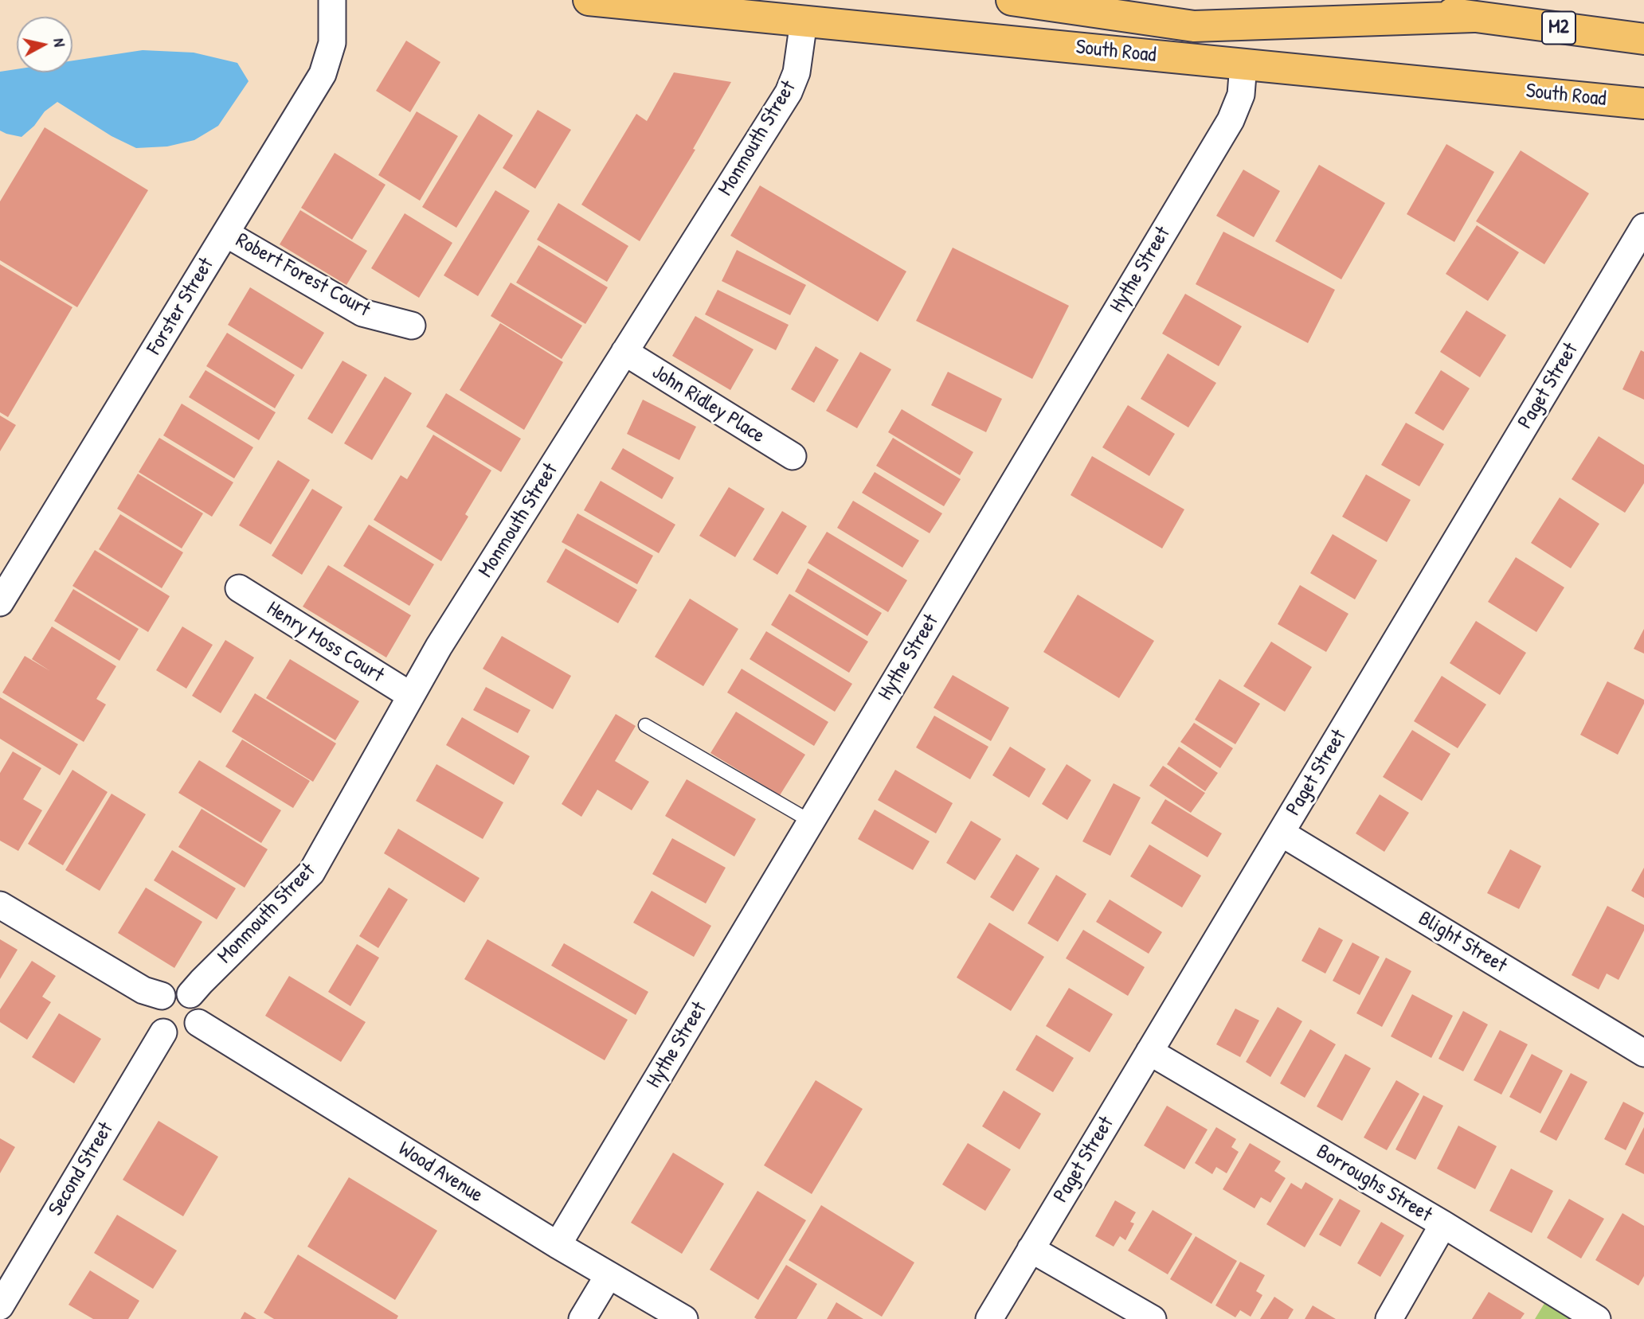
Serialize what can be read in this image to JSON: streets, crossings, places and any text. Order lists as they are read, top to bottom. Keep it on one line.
{"streets":{"main road":["M2","South Road"],"street":["Monmouth Street","Hythe Street","Robert Forest Court","Forster Street","Paget Street","John Ridley Place","Henry Moss Court","Blight Street","Second Street","Wood Avenue","Borroughs Street"]},"crossings":[["South Road","Monmouth Street"],["South Road","Hythe Street"],["Monmouth Street","John Ridley Place"],["Monmouth Street","Henry Moss Court"],["Monmouth Street","Second Street"],["Monmouth Street","Wood Avenue"],["Hythe Street","Wood Avenue"],["Robert Forest Court","Forster Street"],["Paget Street","Blight Street"],["Paget Street","Borroughs Street"],["Second Street","Wood Avenue"]],"north":"right"}
